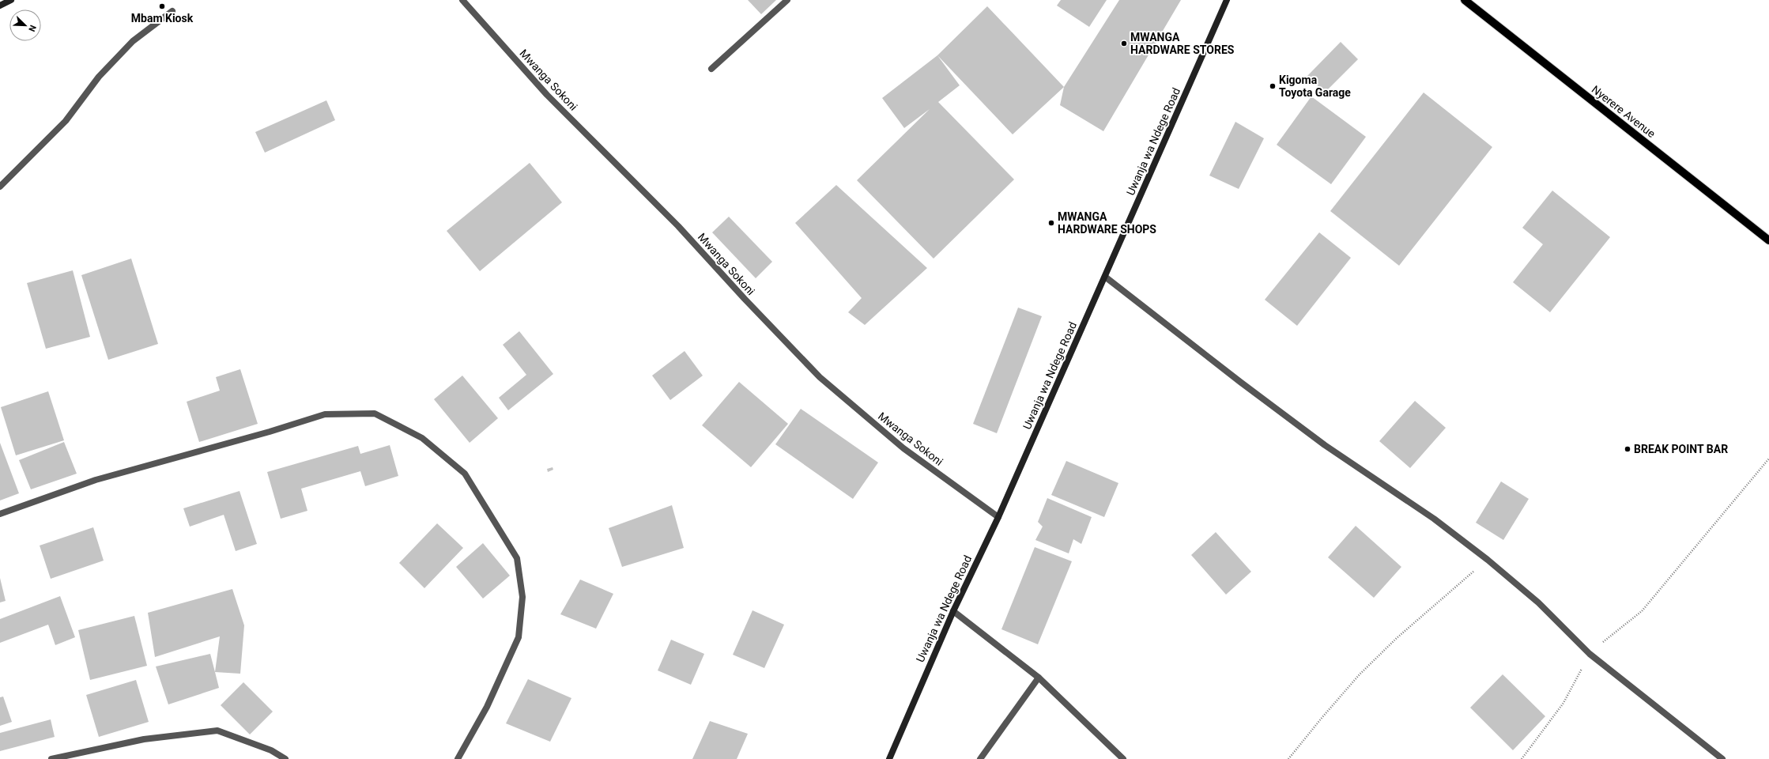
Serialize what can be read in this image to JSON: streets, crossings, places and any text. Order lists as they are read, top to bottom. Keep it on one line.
{"streets":{"main road":["Nyerere Avenue","Uwanja wa Ndege Road"],"street":["Mwanga Sokoni"]},"crossings":[["Mwanga Sokoni","Uwanja wa Ndege Road"]],"places":["Mbam Kiosk","MWANGA HARDWARE STORES","Kigoma Toyota Garage","MWANGA HARDWARE SHOPS","BREAK POINT BAR"],"north":"bottom right"}
